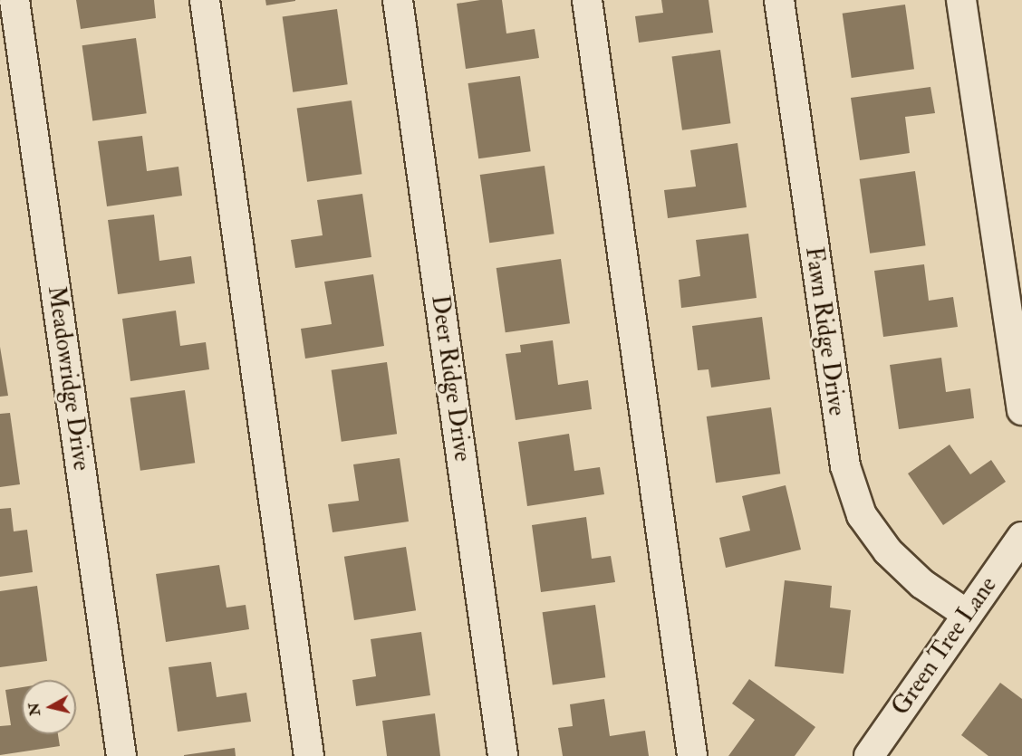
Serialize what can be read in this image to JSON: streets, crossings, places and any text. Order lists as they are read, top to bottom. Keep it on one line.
{"streets":{"street":["Fawn Ridge Drive","Meadowridge Drive","Deer Ridge Drive","Green Tree Lane"]},"crossings":[["Fawn Ridge Drive","Green Tree Lane"]],"north":"left"}
